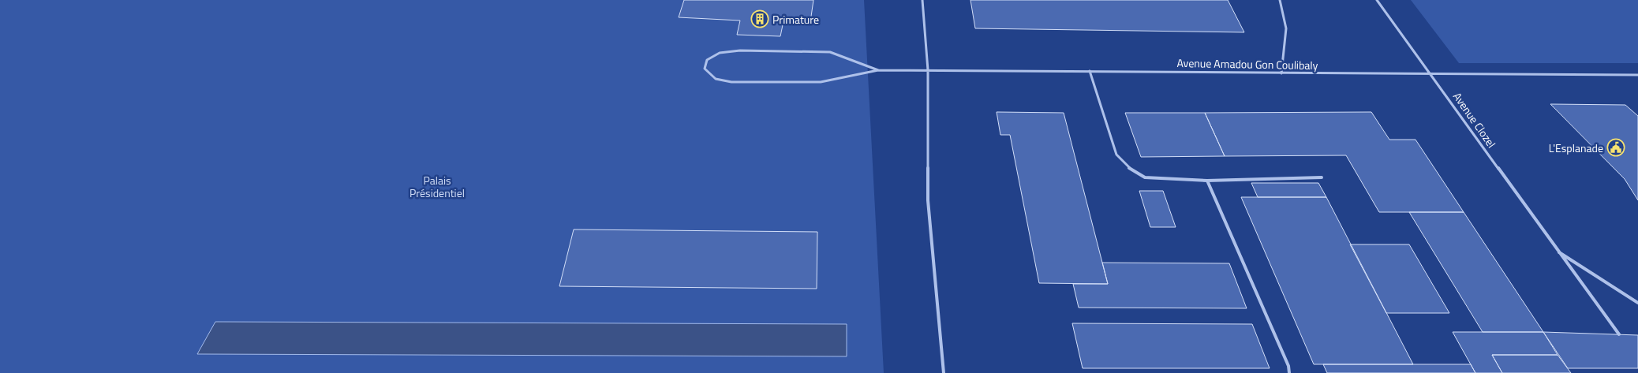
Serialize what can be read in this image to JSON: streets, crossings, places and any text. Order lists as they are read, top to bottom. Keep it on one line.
{"streets":{"lane":["Avenue Amadou Gon Coulibaly","Avenue Clozel"]},"crossings":[["Avenue Amadou Gon Coulibaly","Avenue Clozel"]],"parks":["Palais Présidentiel"],"places":{"building":["Primature"],"public building":["L'Esplanade"]}}
